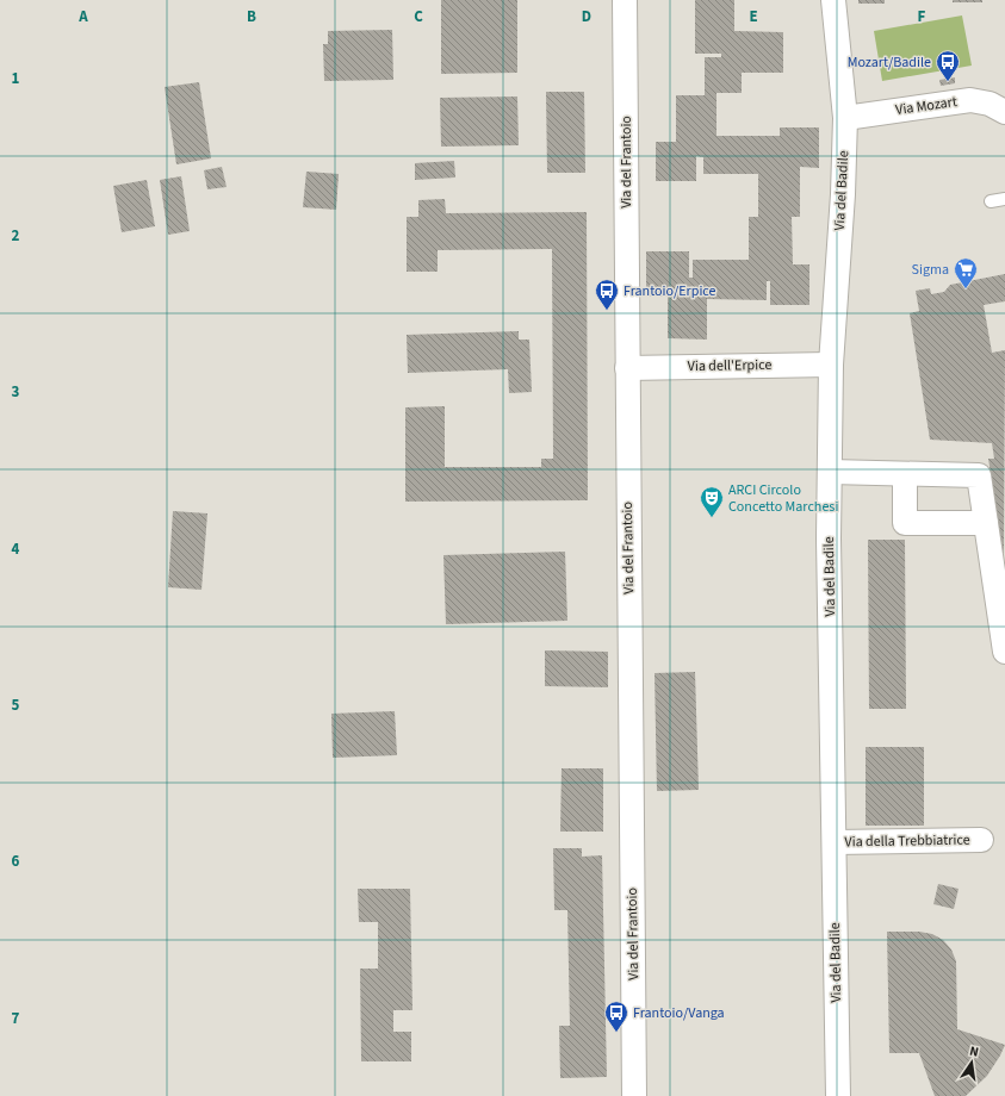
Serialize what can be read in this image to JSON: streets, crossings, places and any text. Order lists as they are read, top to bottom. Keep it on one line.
{"streets":{"street":["Via Mozart","Via del Frantoio","Via del Badile","Via dell'Erpice","Via della Trebbiatrice"]},"crossings":[["Via Mozart","Via del Badile"],["Via del Frantoio","Via dell'Erpice"],["Via del Badile","Via dell'Erpice"],["Via del Badile","Via della Trebbiatrice"]],"places":{"bus stop":["Mozart/Badile","Frantoio/Erpice","Frantoio/Vanga"],"supermarket":["Sigma"],"theatre":["ARCI Circolo Concetto Marchesi"]},"north":"top","grid":{"columns":["A","B","C","D","E","F"],"rows":["1","2","3","4","5","6","7"]}}
